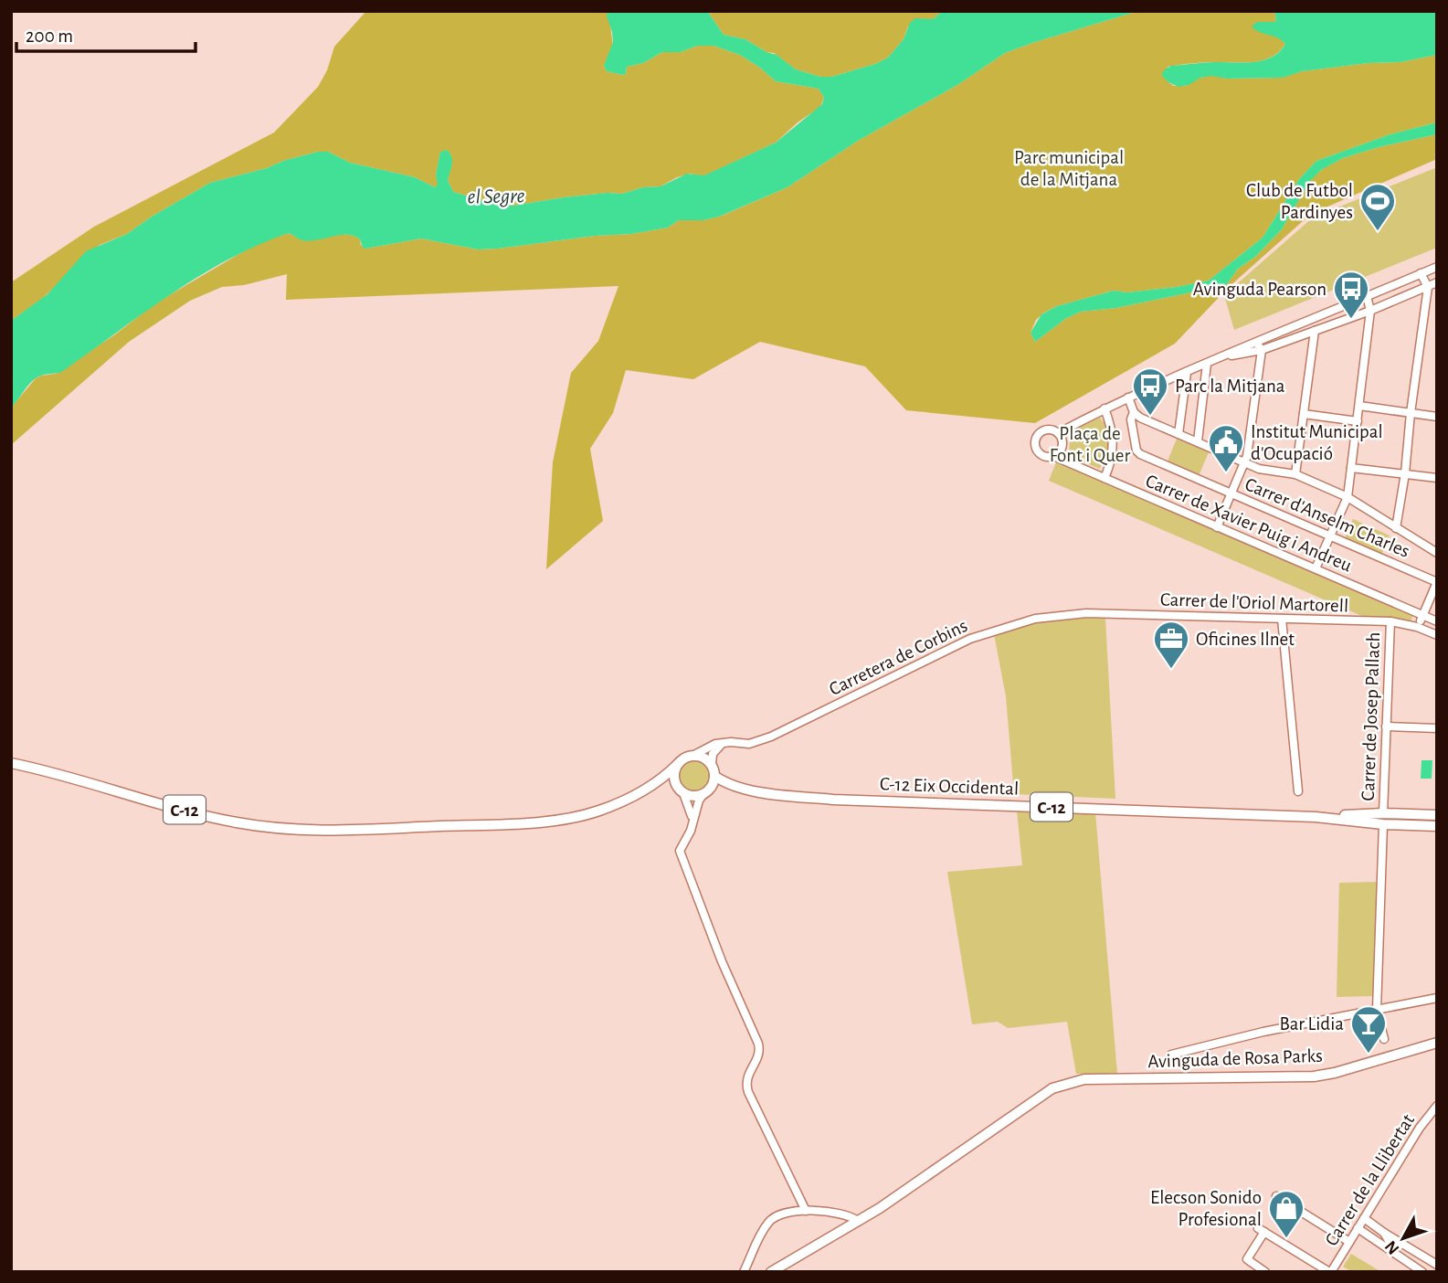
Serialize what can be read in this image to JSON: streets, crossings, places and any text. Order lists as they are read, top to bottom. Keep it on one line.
{"streets":{"main road":["C-12 Eix Occidental","C-12","Avinguda de Rosa Parks"],"street":["Carrer d'Anselm Charles","Carrer de Xavier Puig i Andreu","Carrer de l'Oriol Martorell","Carretera de Corbins","Carrer de Josep Pallach","Carrer de la Llibertat"]},"crossings":[["Carrer de l'Oriol Martorell","Carretera de Corbins"],["Carrer de l'Oriol Martorell","Carrer de Josep Pallach"]],"water":["el Segre"],"parks":["Parc municipal de la Mitjana","Plaça de Font i Quer"],"places":{"sports":["Club de Futbol Pardinyes"],"bus stop":["Avinguda Pearson","Parc la Mitjana"],"public building":["Institut Municipal d'Ocupació"],"office":["Oficines Ilnet"],"bar":["Bar Lidia"],"shop":["Elecson Sonido Profesional"]},"scale_bar":"200 m","north":"bottom left"}
